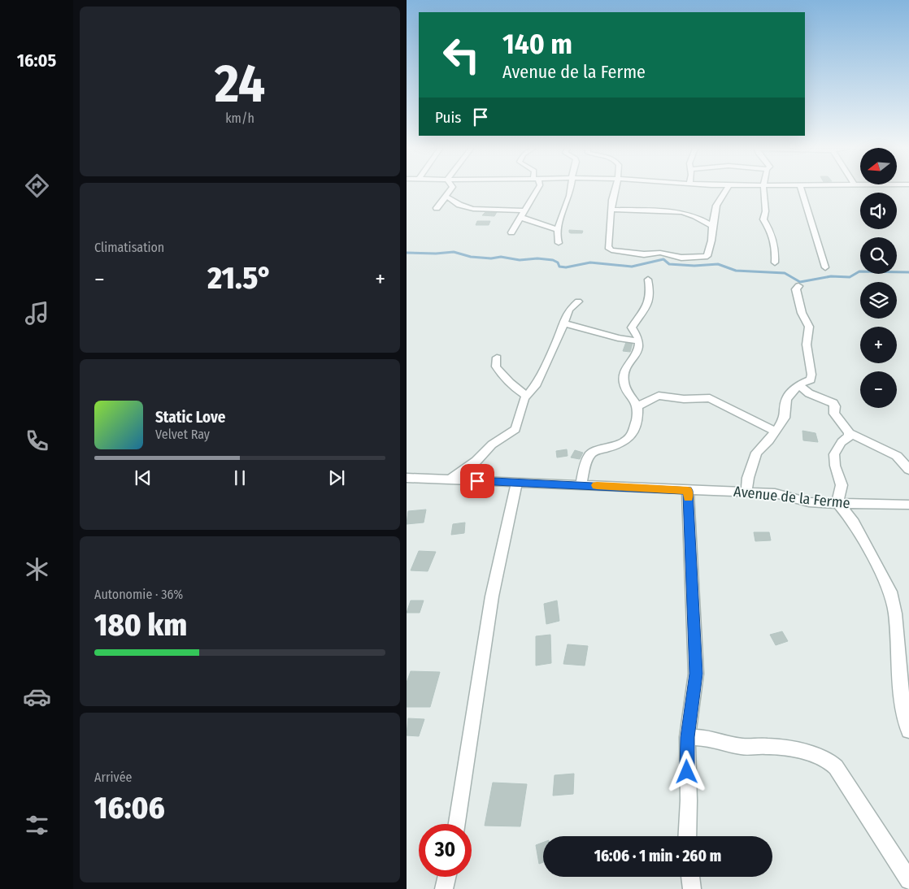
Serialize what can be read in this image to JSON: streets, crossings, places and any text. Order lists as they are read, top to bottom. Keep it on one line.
{"streets":{"street":["Avenue de la Ferme"]},"north":"left","page":{"tabs":"16:05","tile":[["24","km/h"],"Climatisation",["Autonomie · 36%","180 km"],["Arrivée","16:06"]],"turn":["140 m","Avenue de la Ferme"],"then":"Puis","map_buttons":["+","−"],"heat":["−","21.5°","+"],"song":["Static Love","Velvet Ray"],"limit":"30","trip":"16:06 · 1 min · 260 m"}}
